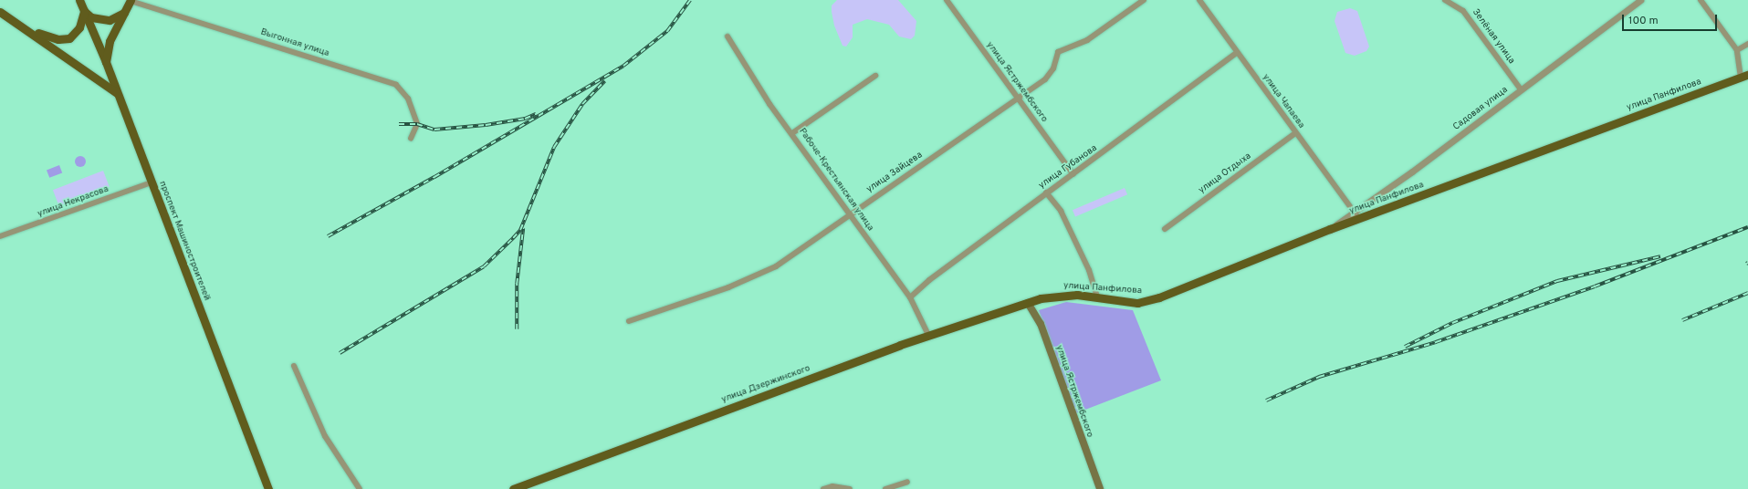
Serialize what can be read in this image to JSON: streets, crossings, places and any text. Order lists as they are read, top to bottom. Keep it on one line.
{"streets":{"main road":["улица Ястржембского","улица Панфилова","проспект Машиностроителей","улица Дзержинского"],"street":["Зелёная улица","Выгонная улица","улица Чапаева","Садовая улица","улица Губанова","улица Зайцева","улица Отдыха","Рабоче-Крестьянская улица","улица Некрасова"]},"crossings":[["Зелёная улица","Садовая улица"],["улица Ястржембского","улица Панфилова"],["улица Ястржембского","улица Губанова"],["улица Ястржембского","улица Зайцева"],["улица Ястржембского","улица Дзержинского"],["улица Панфилова","улица Чапаева"],["улица Панфилова","Садовая улица"],["улица Панфилова","улица Дзержинского"],["улица Чапаева","Садовая улица"],["улица Чапаева","улица Губанова"],["улица Чапаева","улица Отдыха"],["улица Губанова","Рабоче-Крестьянская улица"],["улица Зайцева","Рабоче-Крестьянская улица"],["Рабоче-Крестьянская улица","улица Дзержинского"],["улица Некрасова","проспект Машиностроителей"]],"scale_bar":"100 m"}
